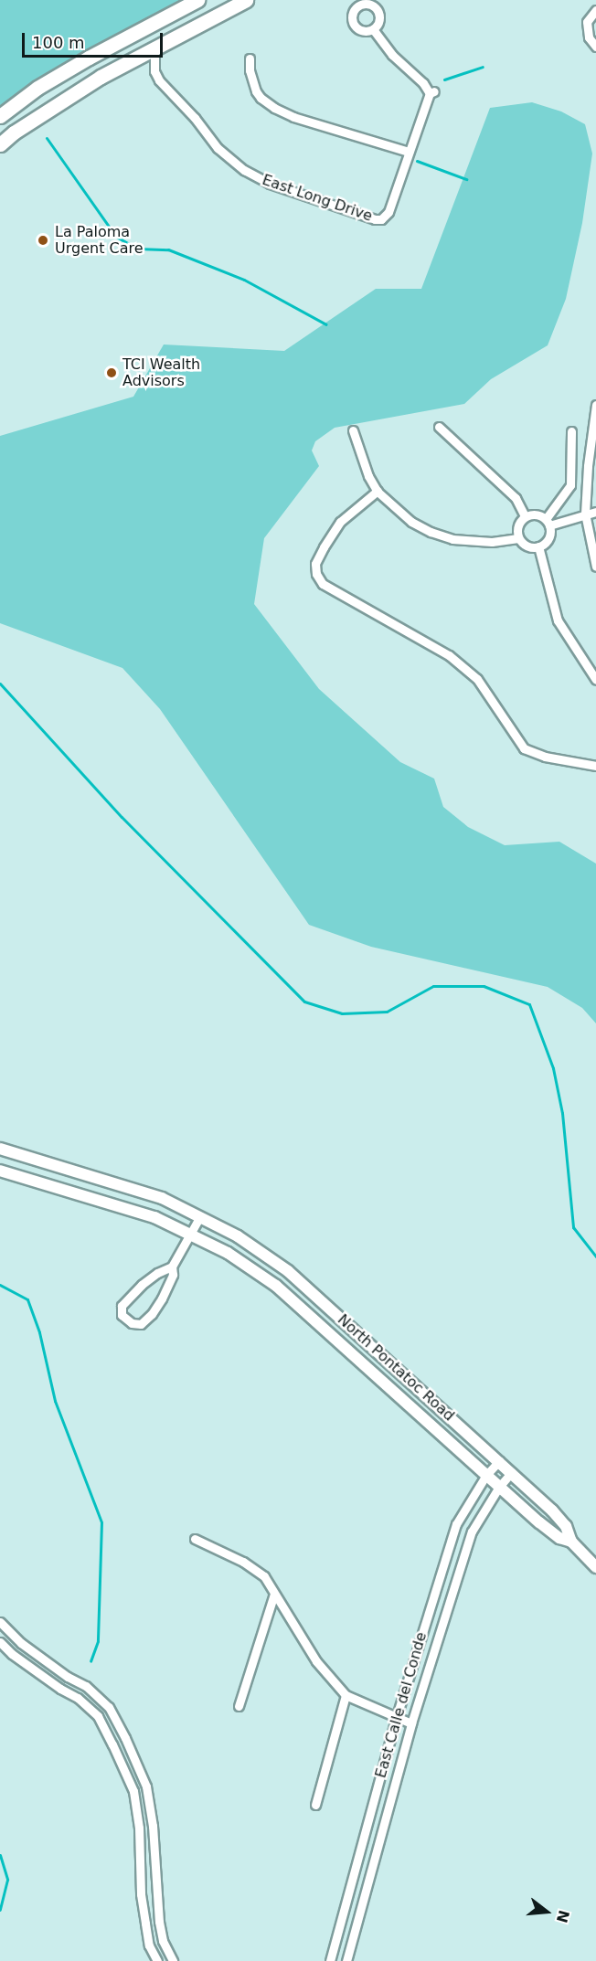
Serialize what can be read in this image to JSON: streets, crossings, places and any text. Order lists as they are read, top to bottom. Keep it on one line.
{"streets":{"street":["East Long Drive","North Pontatoc Road","East Calle del Conde"]},"crossings":[["North Pontatoc Road","East Calle del Conde"]],"places":["La Paloma Urgent Care","TCI Wealth Advisors"],"scale_bar":"100 m","north":"right"}
